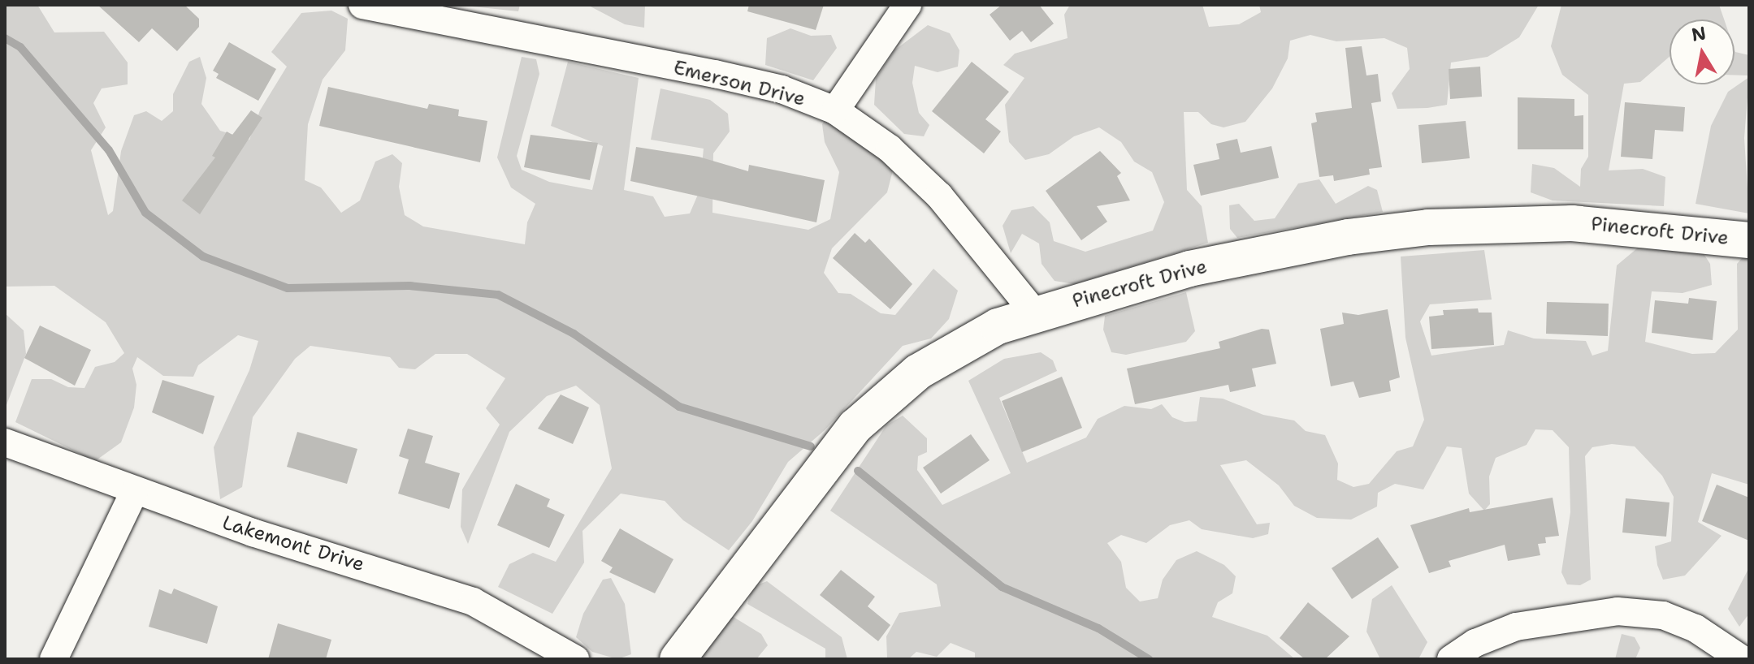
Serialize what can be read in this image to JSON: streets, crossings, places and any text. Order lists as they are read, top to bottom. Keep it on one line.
{"streets":{"street":["Emerson Drive","Pinecroft Drive","Lakemont Drive"]},"crossings":[["Emerson Drive","Pinecroft Drive"]],"north":"top"}
